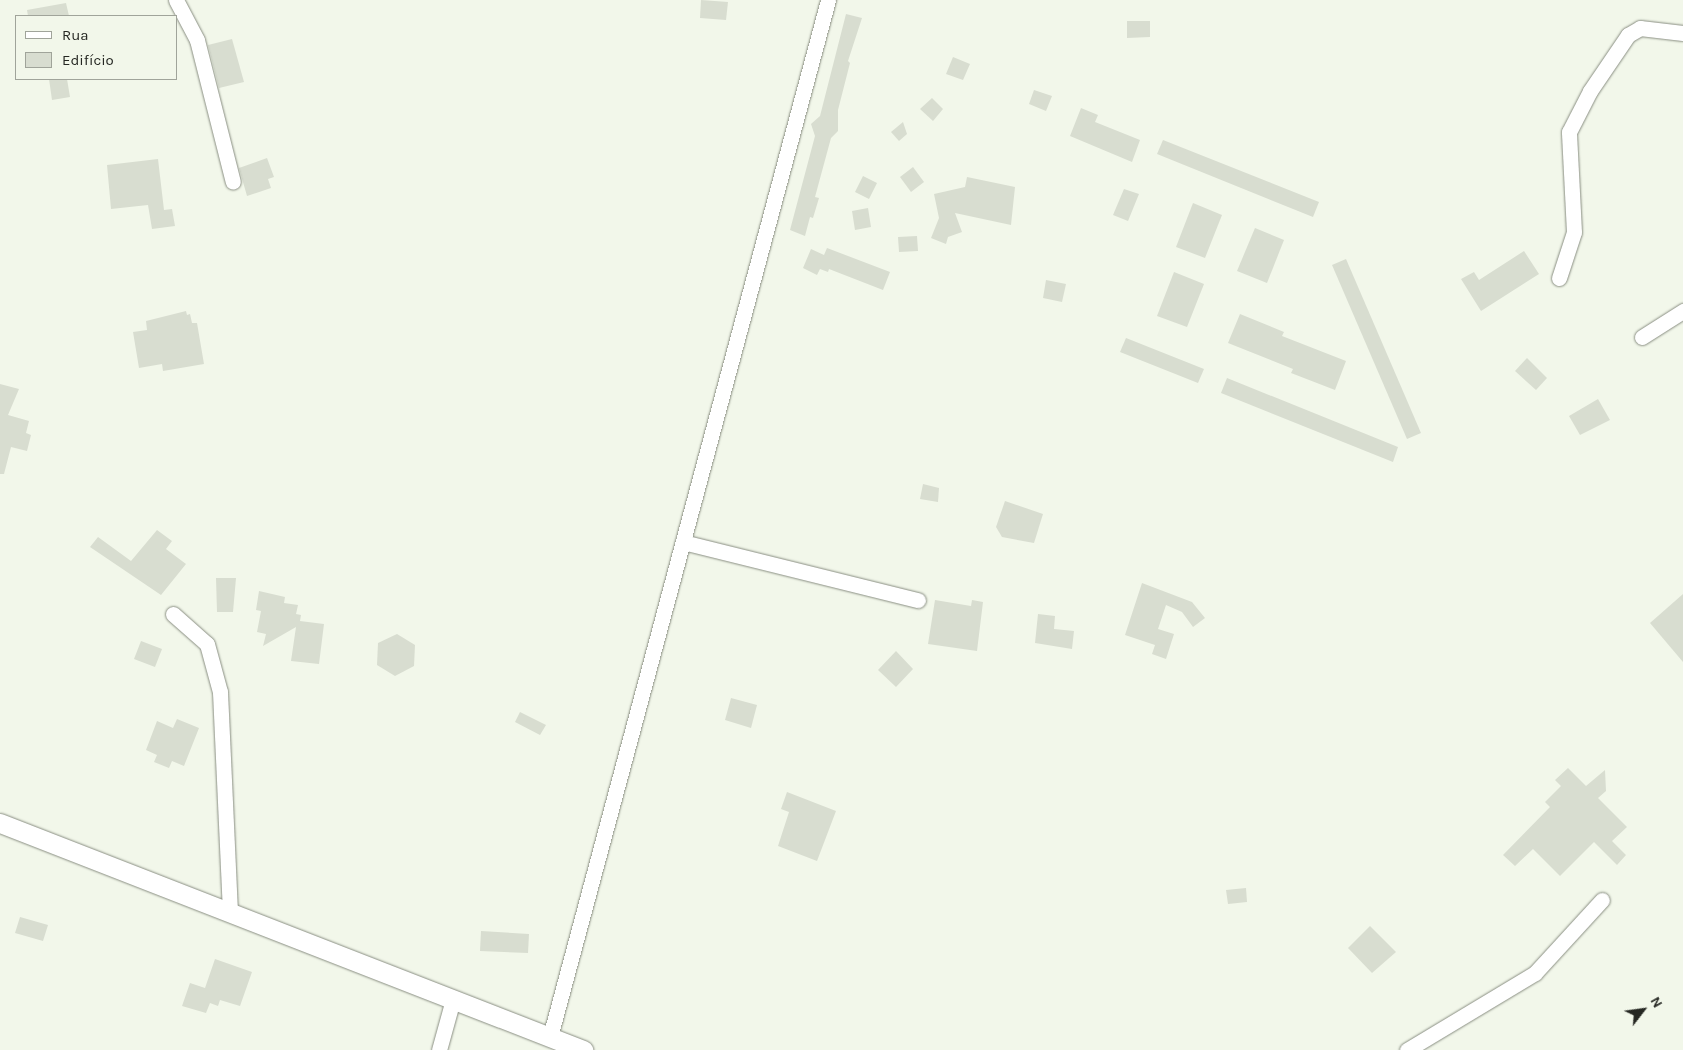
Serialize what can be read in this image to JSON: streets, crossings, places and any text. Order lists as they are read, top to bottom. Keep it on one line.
{"legend":["Rua","Edifício"],"north":"top right"}
